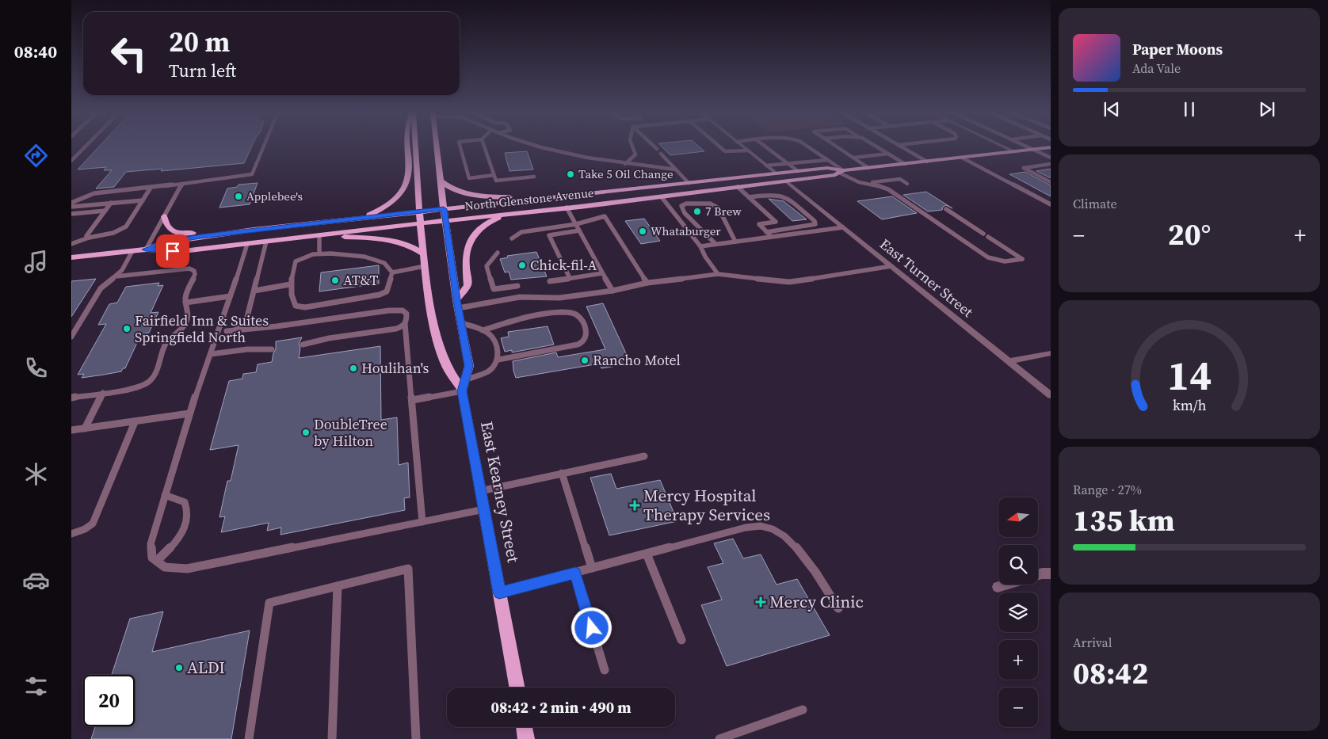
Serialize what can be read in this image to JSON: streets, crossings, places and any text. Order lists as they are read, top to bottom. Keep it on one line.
{"streets":{"main road":["North Glenstone Avenue","East Kearney Street"],"street":["East Turner Street"]},"crossings":[["North Glenstone Avenue","East Turner Street"],["North Glenstone Avenue","East Kearney Street"]],"places":{"other":["Take 5 Oil Change","Applebee's","7 Brew","Whataburger","Chick-fil-A","AT&T","Fairfield Inn & Suites Springfield North","Rancho Motel","Houlihan's","DoubleTree by Hilton","ALDI"],"health":["Mercy Hospital Therapy Services","Mercy Clinic"]},"north":"left","page":{"tabs":"08:40","turn":["20 m","Turn left"],"song":["Paper Moons","Ada Vale"],"tile":["Climate",["Range · 27%","135 km"],["Arrival","08:42"]],"heat":["−","20°","+"],"map_buttons":["+","−"],"limit":"20","trip":"08:42 · 2 min · 490 m","gauge":["14","km/h"]}}
